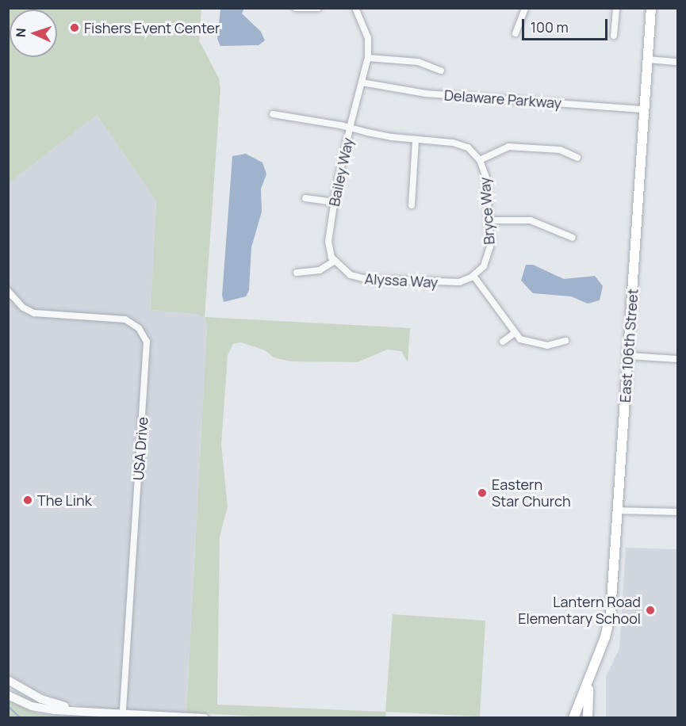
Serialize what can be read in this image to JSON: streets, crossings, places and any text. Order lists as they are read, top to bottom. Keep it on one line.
{"streets":{"main road":["East 106th Street"],"street":["Delaware Parkway","Bailey Way","Bryce Way","Alyssa Way","USA Drive"]},"crossings":[["Delaware Parkway","Bailey Way"],["Delaware Parkway","East 106th Street"],["Bailey Way","Bryce Way"],["Bailey Way","Alyssa Way"],["Bryce Way","Alyssa Way"]],"places":["Fishers Event Center","Eastern Star Church","The Link","Lantern Road Elementary School"],"scale_bar":"100 m","north":"left"}
